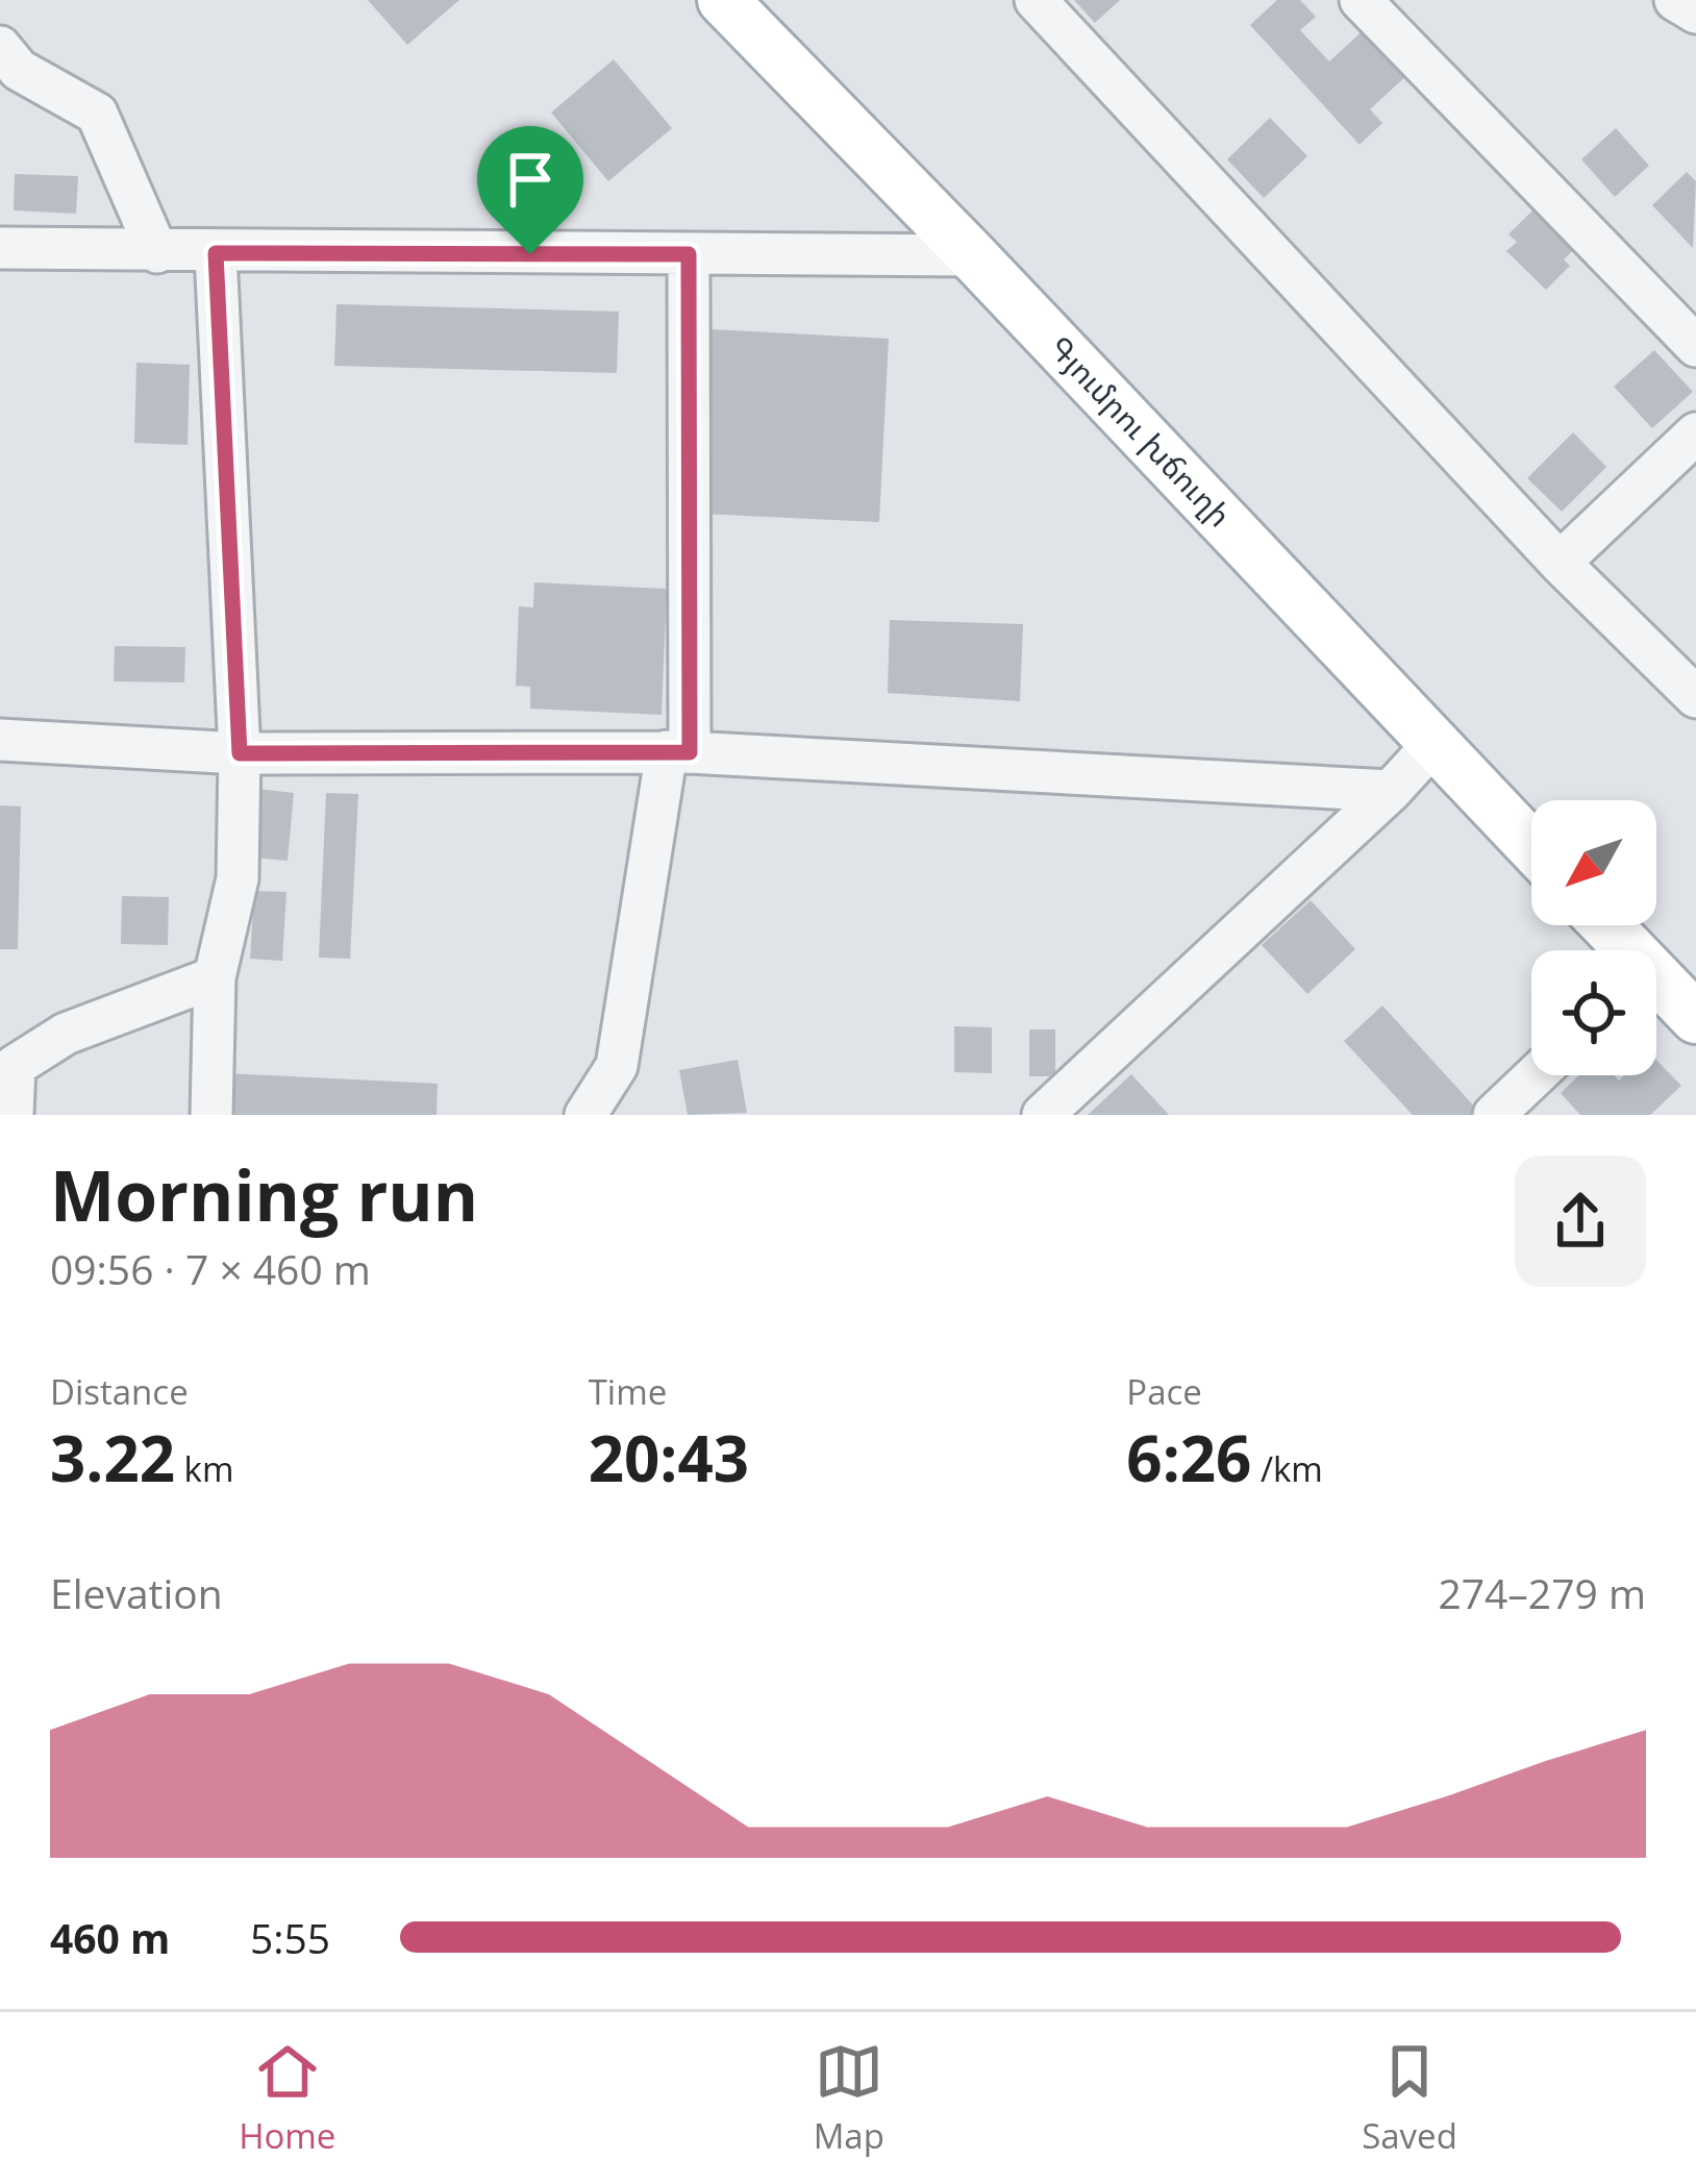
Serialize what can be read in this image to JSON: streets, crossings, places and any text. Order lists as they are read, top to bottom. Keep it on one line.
{"streets":{"main road":["Գյումրու խճուղի"]},"north":"bottom left","page":{"heading":["Morning run","09:56 · 7 × 460 m"],"stats":[["Distance","3.22 km"],["Time","20:43"],["Pace","6:26 /km"]],"chart":["Elevation","274–279 m"],"list":[{"name":"460 m","note":"5:55"}],"tabs":["Home","Map","Saved"]}}
